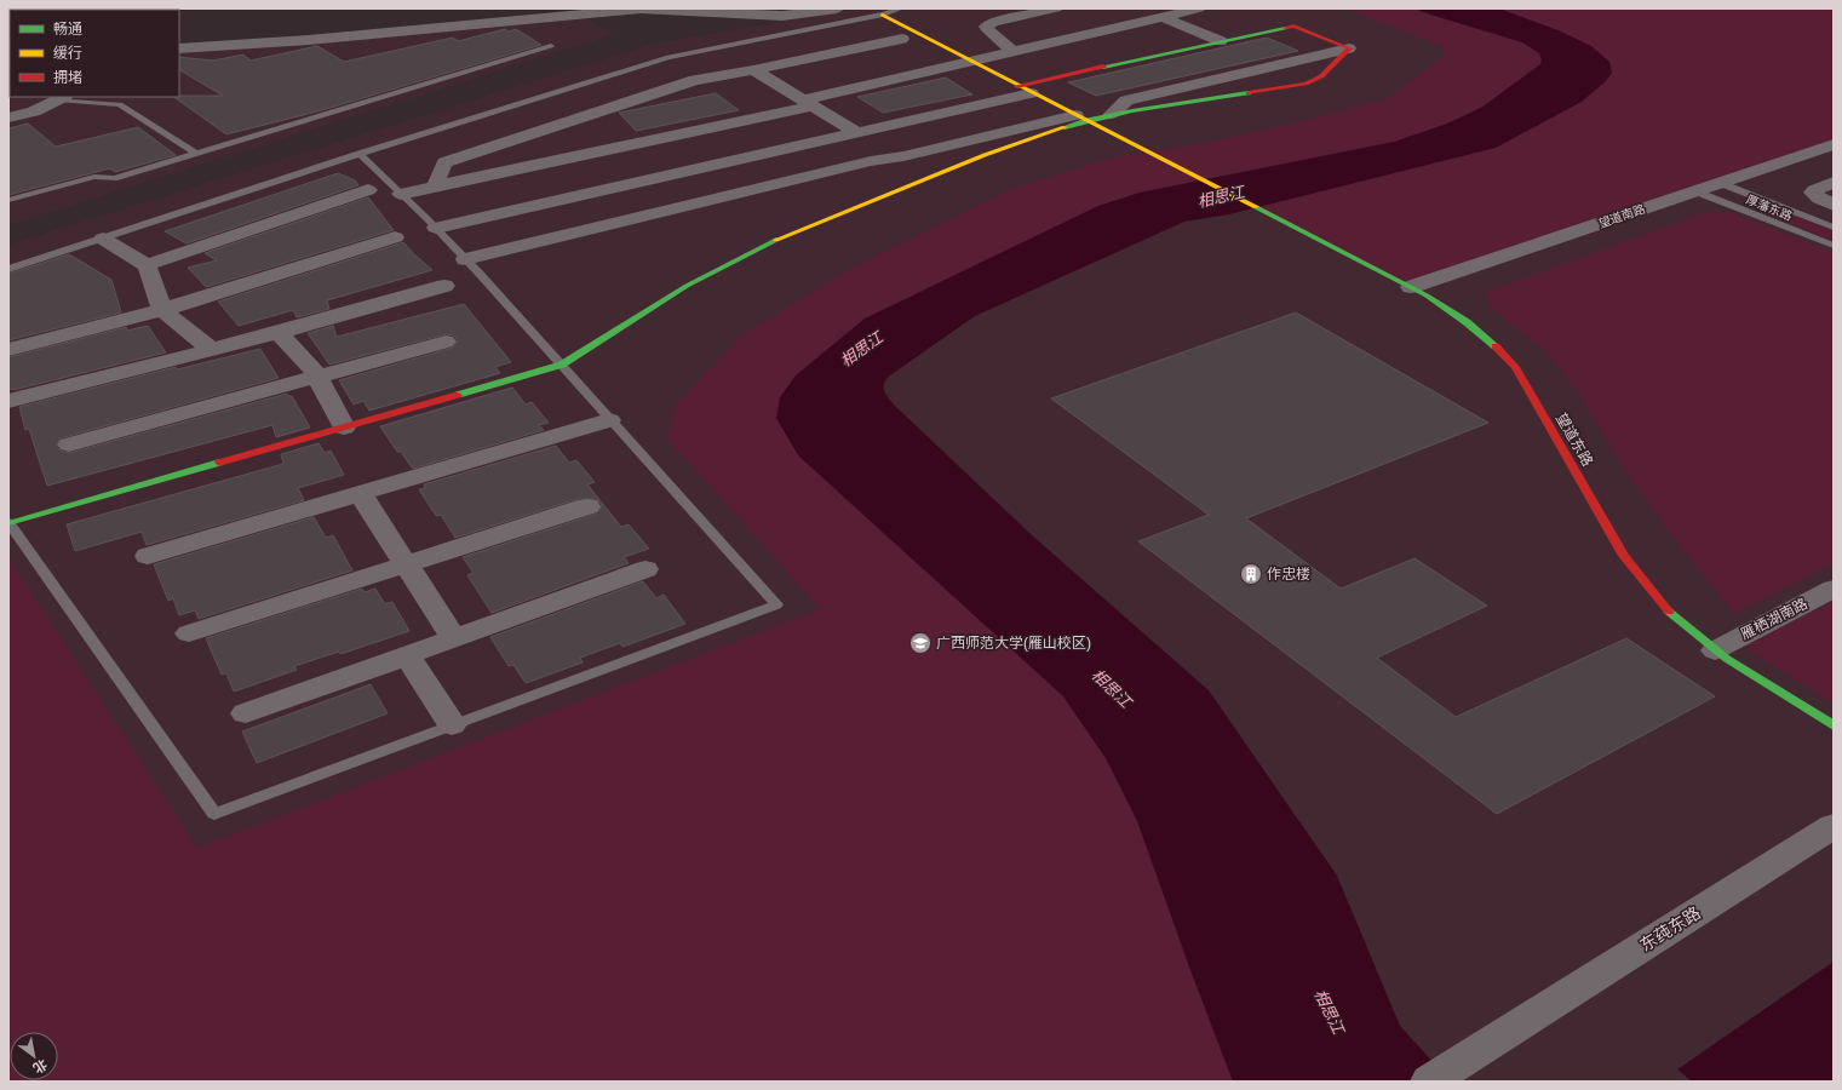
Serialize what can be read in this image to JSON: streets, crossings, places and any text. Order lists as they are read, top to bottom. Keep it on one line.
{"streets":{"street":["望道南路","望道东路","雁栖湖南路","东莼东路"],"lane":["厚藩东路"]},"crossings":[["厚藩东路","望道南路"],["望道南路","望道东路"],["望道东路","雁栖湖南路"]],"water":["相思江"],"places":{"building":["作忠楼"],"school or university":["广西师范大学(雁山校区)"]},"legend":["畅通","缓行","拥堵"],"north":"bottom right"}
